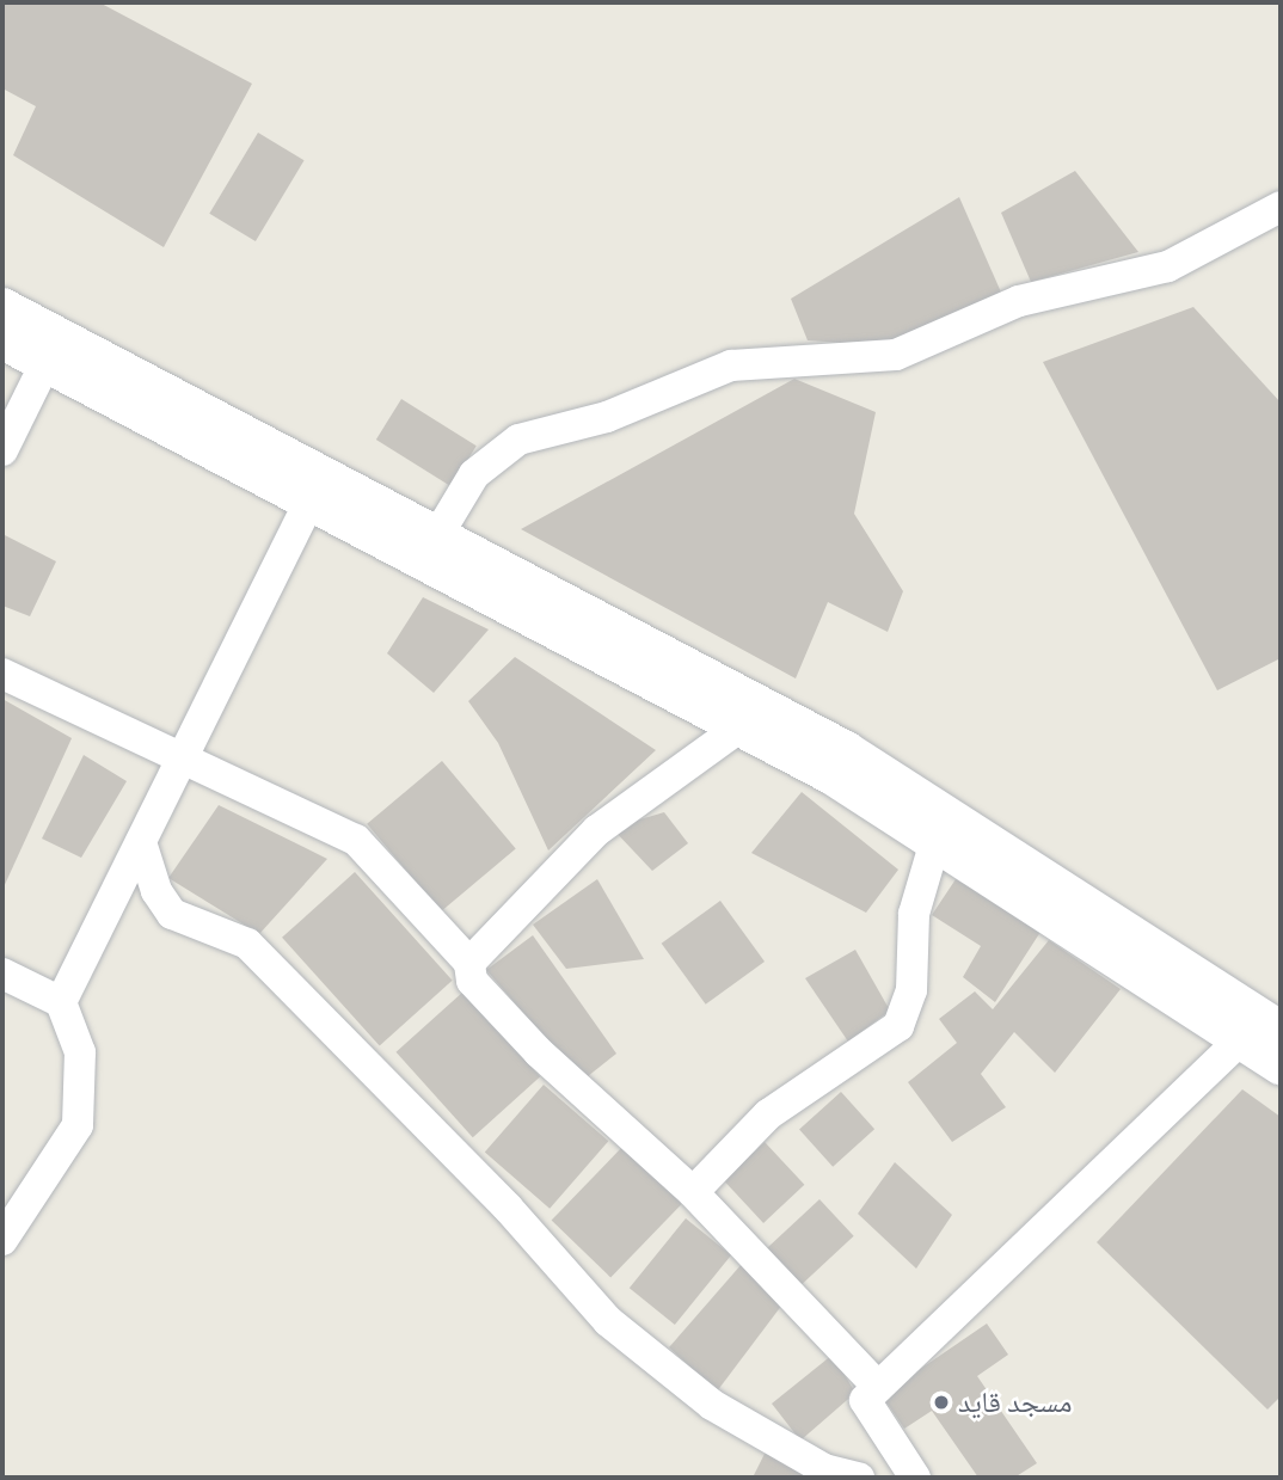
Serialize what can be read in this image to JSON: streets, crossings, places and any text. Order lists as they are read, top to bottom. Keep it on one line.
{"places":["مسجد قايد"]}
